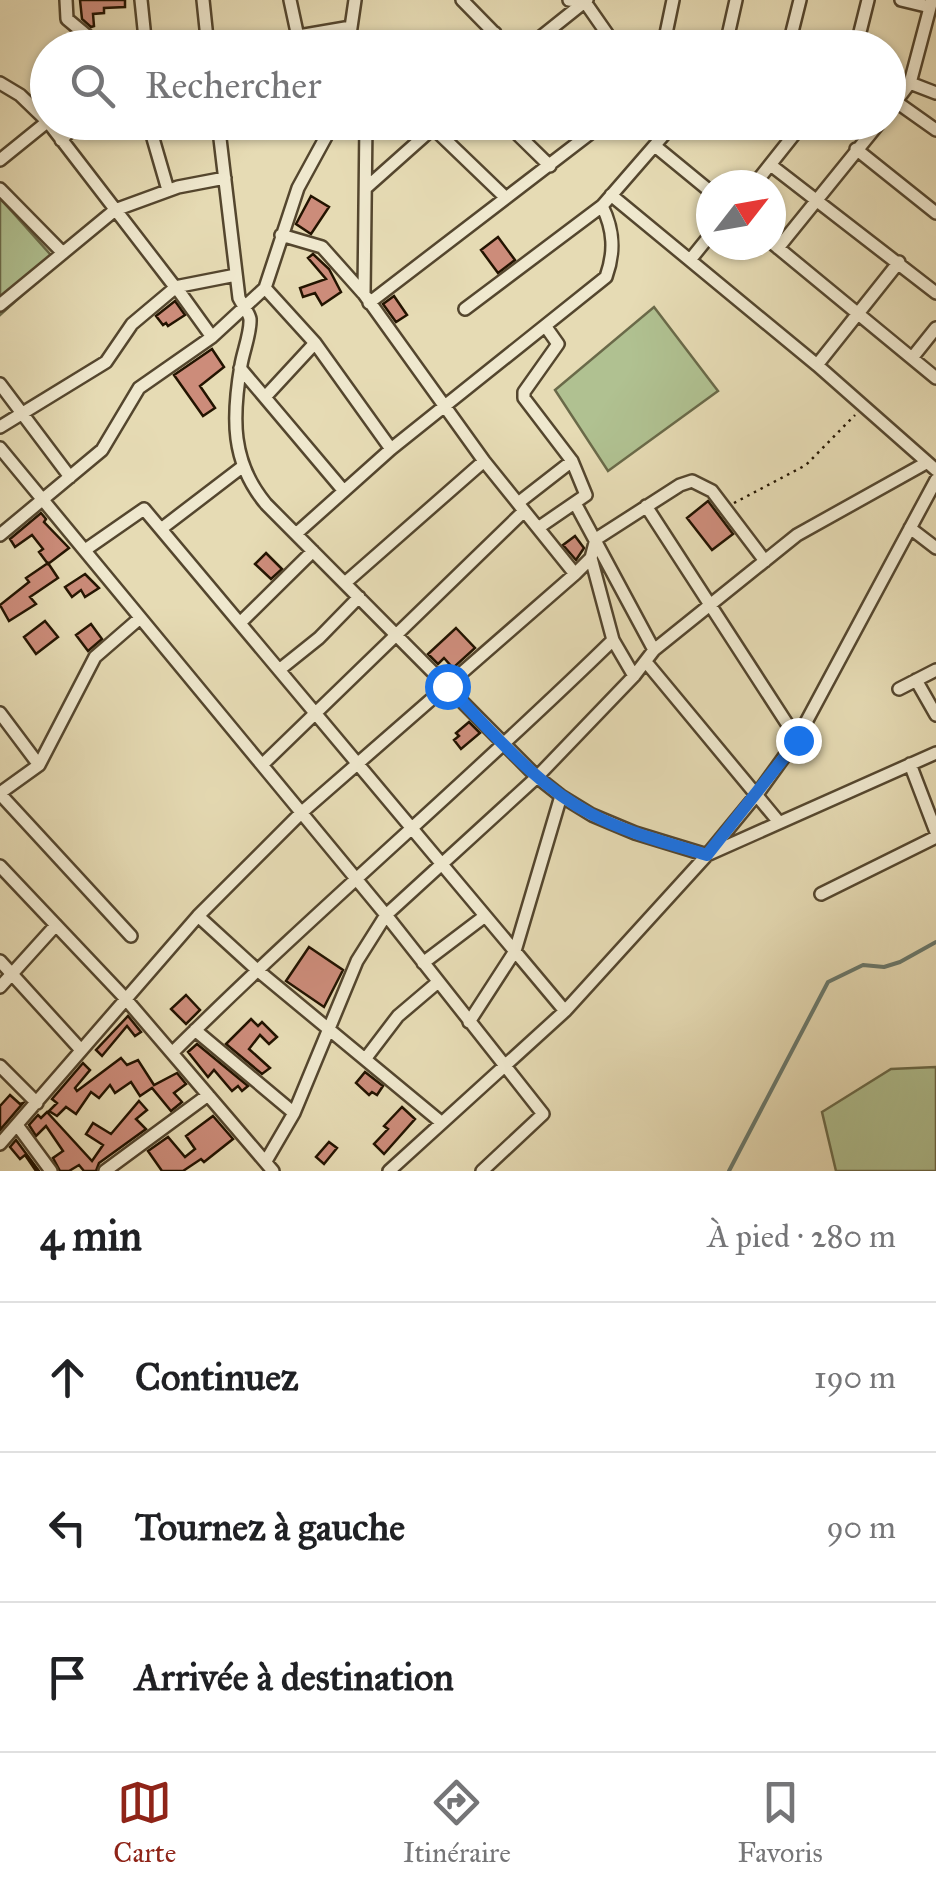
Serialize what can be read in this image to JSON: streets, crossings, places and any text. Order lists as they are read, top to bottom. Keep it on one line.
{"north":"top right","page":{"search":"Rechercher","heading":["4 min","À pied · 280 m"],"list":[["Continuez","190 m"],["Tournez à gauche","90 m"],"Arrivée à destination"],"nav":["Carte","Itinéraire","Favoris"]}}
